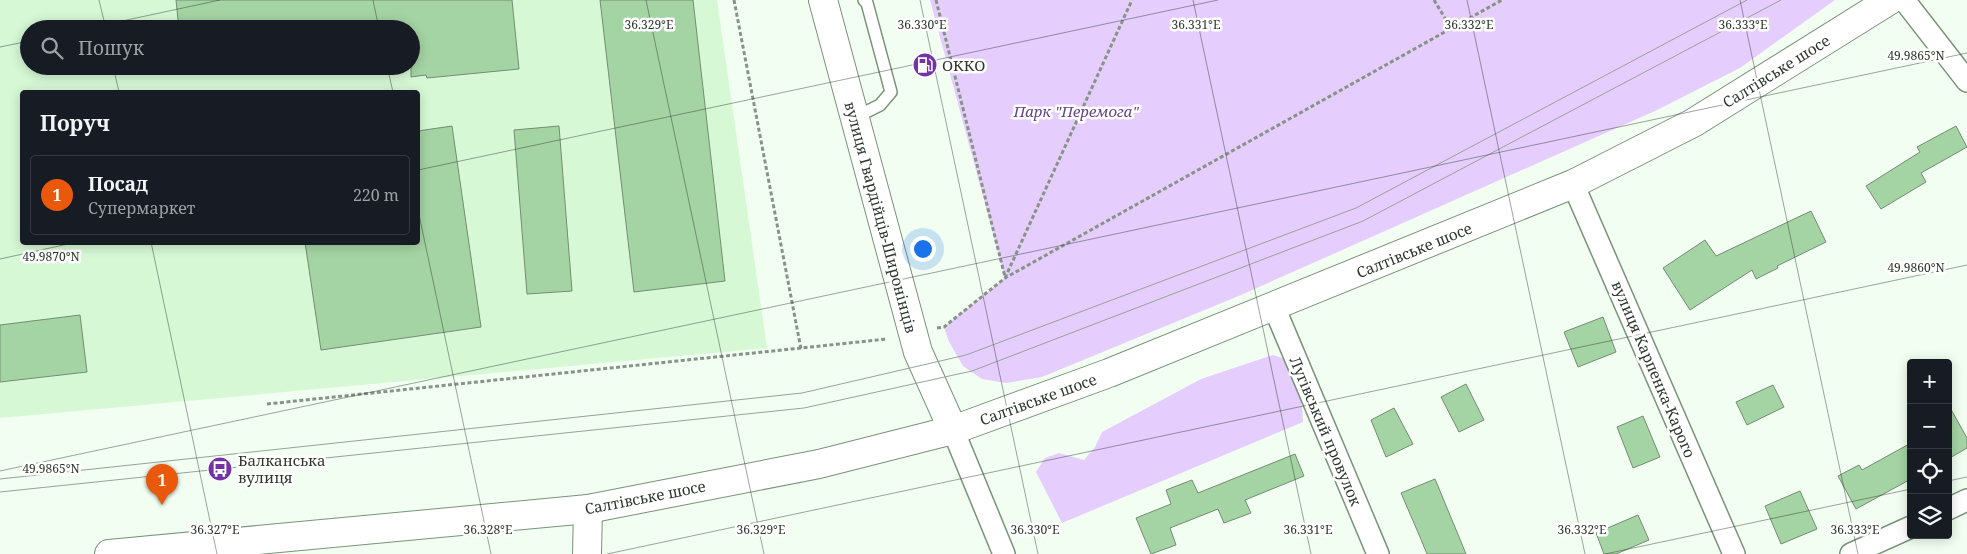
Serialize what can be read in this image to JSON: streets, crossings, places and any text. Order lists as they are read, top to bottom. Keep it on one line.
{"streets":{"main road":["Салтівське шосе","вулиця Гвардійців-Широнінців"],"street":["вулиця Карпенка-Карого","Лугівський провулок"]},"crossings":[["Салтівське шосе","вулиця Гвардійців-Широнінців"],["Салтівське шосе","вулиця Карпенка-Карого"],["Салтівське шосе","Лугівський провулок"]],"parks":["Парк \"Перемога\""],"places":{"fuel station":["ОККО"],"bus stop":["Балканська вулиця"]},"page":{"search":"Пошук","heading":"Поруч","list":[{"mark":"1","name":"Посад","note":"Супермаркет","value":"220 m"}],"map_buttons":["+","−"],"pins":"1"},"coordinates":["36.329°E","36.330°E","36.331°E","36.332°E","36.333°E","49.9865°N","49.9870°N","49.9860°N","36.327°E","36.328°E"]}
